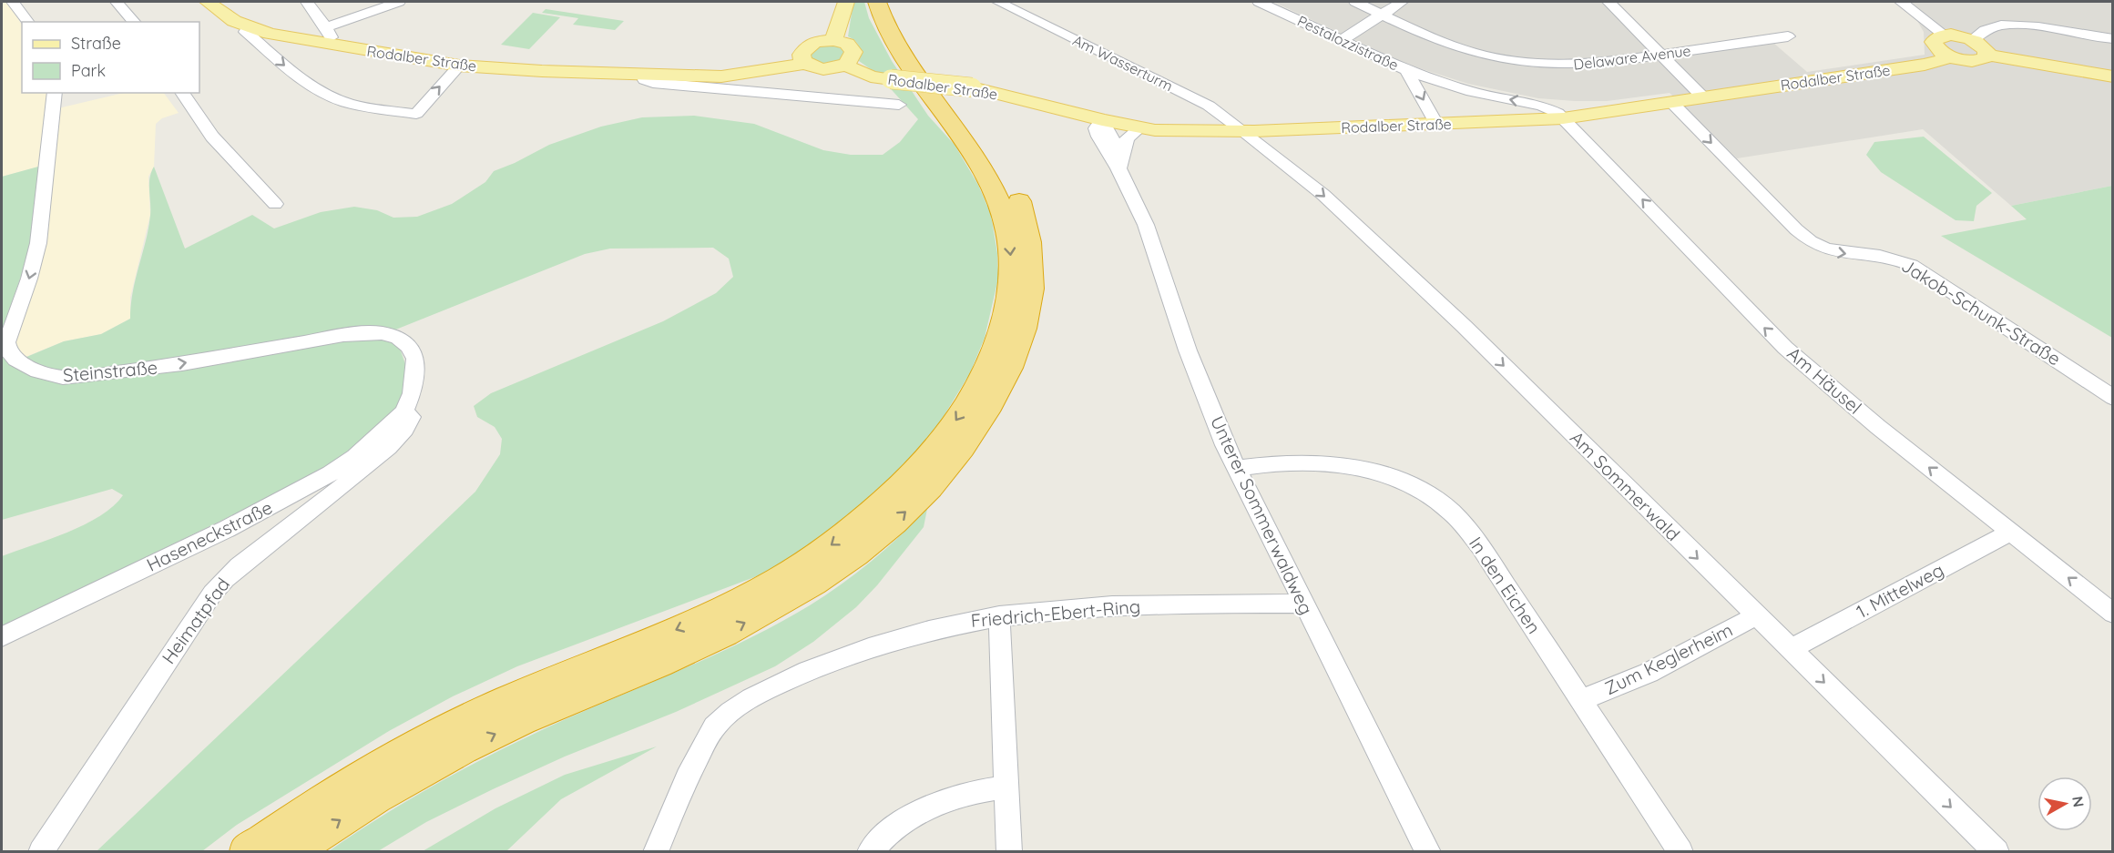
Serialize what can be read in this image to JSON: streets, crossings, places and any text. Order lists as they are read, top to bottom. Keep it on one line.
{"streets":{"main road":["Rodalber Straße"],"street":["Pestalozzistraße","Delaware Avenue","Am Wasserturm","Jakob-Schunk-Straße","Steinstraße","Am Häusel","Am Sommerwald","Unterer Sommerwaldweg","Haseneckstraße","In den Eichen","1. Mittelweg","Friedrich-Ebert-Ring","Heimatpfad","Zum Keglerheim"]},"crossings":[["Pestalozzistraße","Rodalber Straße"],["Pestalozzistraße","Am Häusel"],["Rodalber Straße","Am Wasserturm"],["Rodalber Straße","Jakob-Schunk-Straße"],["Rodalber Straße","Am Häusel"],["Rodalber Straße","Am Sommerwald"],["Rodalber Straße","Unterer Sommerwaldweg"],["Am Wasserturm","Am Sommerwald"],["Steinstraße","Haseneckstraße"],["Steinstraße","Heimatpfad"],["Am Häusel","1. Mittelweg"],["Am Sommerwald","1. Mittelweg"],["Am Sommerwald","Zum Keglerheim"],["Unterer Sommerwaldweg","In den Eichen"],["Unterer Sommerwaldweg","Friedrich-Ebert-Ring"],["Haseneckstraße","Heimatpfad"],["In den Eichen","Zum Keglerheim"]],"one_way":["Jakob-Schunk-Straße","Am Häusel","Am Sommerwald"],"legend":["Straße","Park"],"north":"right"}
